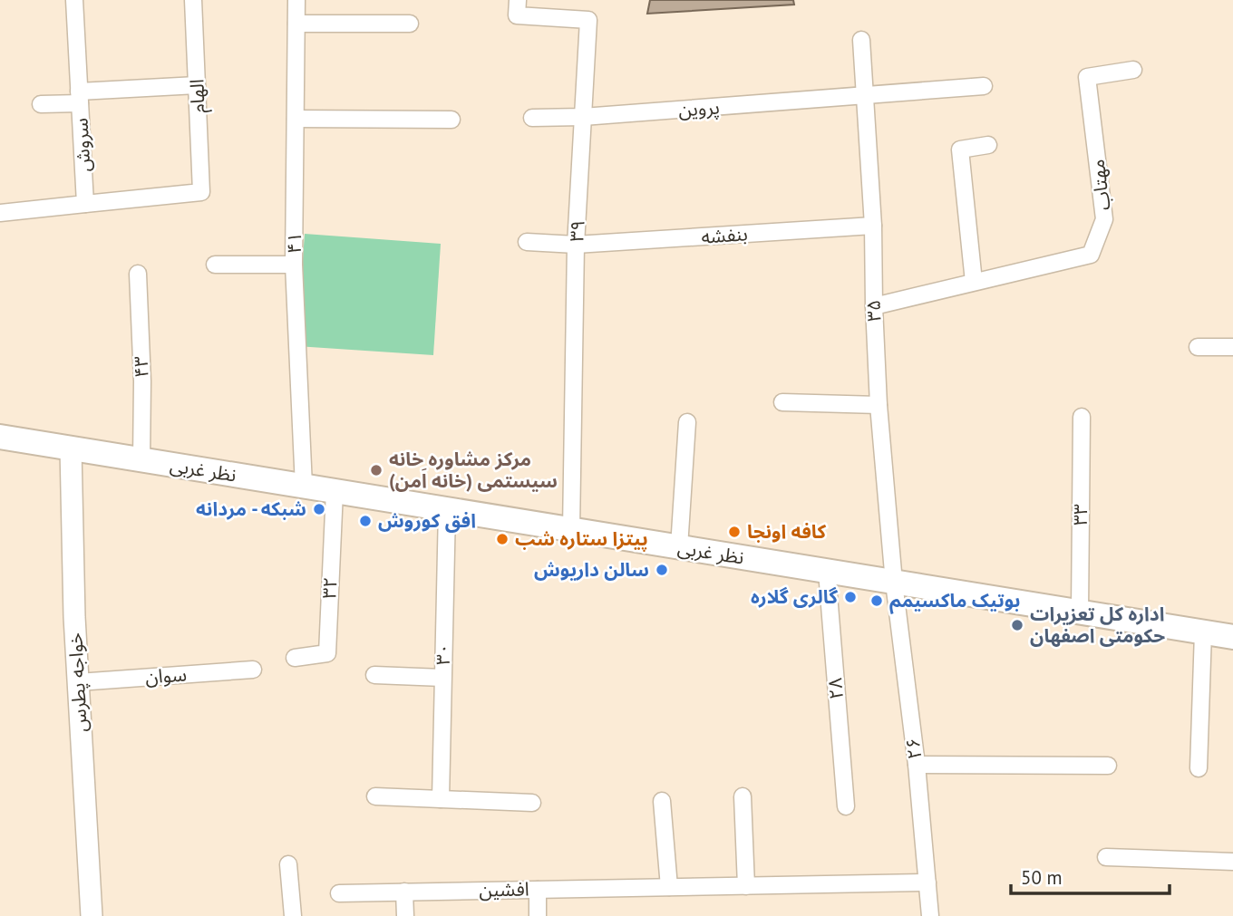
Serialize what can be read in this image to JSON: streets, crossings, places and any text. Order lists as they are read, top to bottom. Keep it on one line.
{"streets":{"main road":["نظر غربی"],"street":["الهام","پروین","سروش","مهتاب","۳۹","بنفشه","۴۱","۳۵","۴۳","۳۳","۳۲","۳۰","سوان","خواجه پطرس","۲۸","۲۶","افشین"]},"crossings":[["الهام","سروش"],["پروین","۳۹"],["پروین","۳۵"],["مهتاب","۳۵"],["۳۹","بنفشه"],["۳۹","نظر غربی"],["بنفشه","۳۵"],["۴۱","نظر غربی"],["۳۵","نظر غربی"],["۳۵","۲۶"],["۴۳","نظر غربی"],["نظر غربی","۳۳"],["نظر غربی","۳۲"],["نظر غربی","۳۰"],["نظر غربی","خواجه پطرس"],["نظر غربی","۲۸"],["نظر غربی","۲۶"],["سوان","خواجه پطرس"],["۲۶","افشین"]],"places":["مرکز مشاوره خانه سیستمی (خانه اَمن)","شبکه - مردانه","افق کوروش","کافه اونجا","پیتزا ستاره شب","سالن داریوش","گالری گلاره","بوتیک ماکسیمم","اداره کل تعزیرات حکومتی اصفهان"],"scale_bar":"50 m"}
